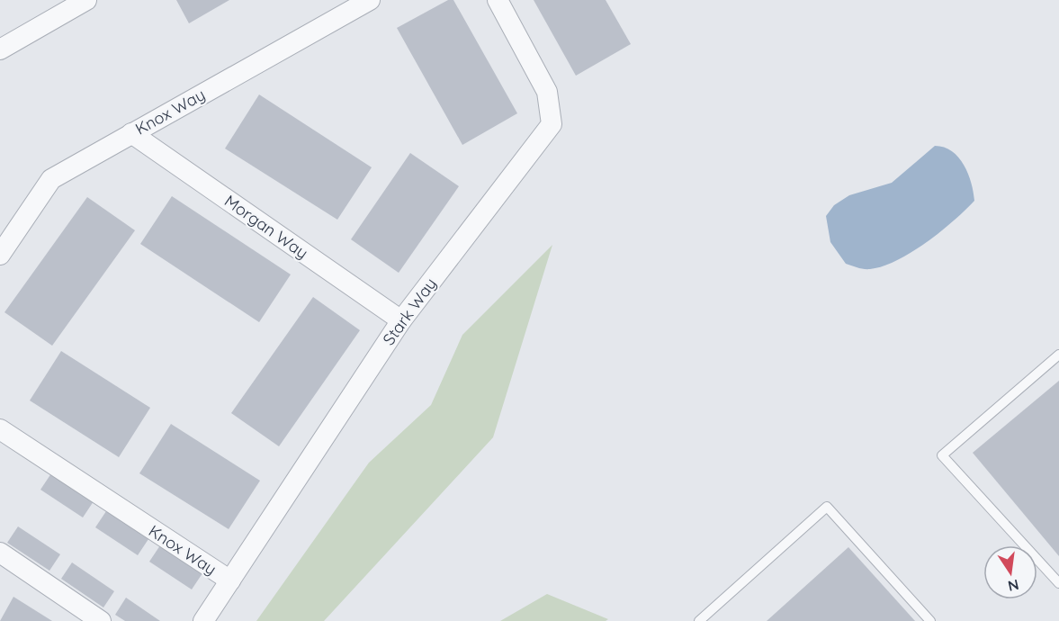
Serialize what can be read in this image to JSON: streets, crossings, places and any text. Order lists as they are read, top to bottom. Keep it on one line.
{"streets":{"street":["Knox Way","Morgan Way","Stark Way"]},"crossings":[["Knox Way","Morgan Way"],["Knox Way","Stark Way"],["Morgan Way","Stark Way"]],"north":"bottom"}
